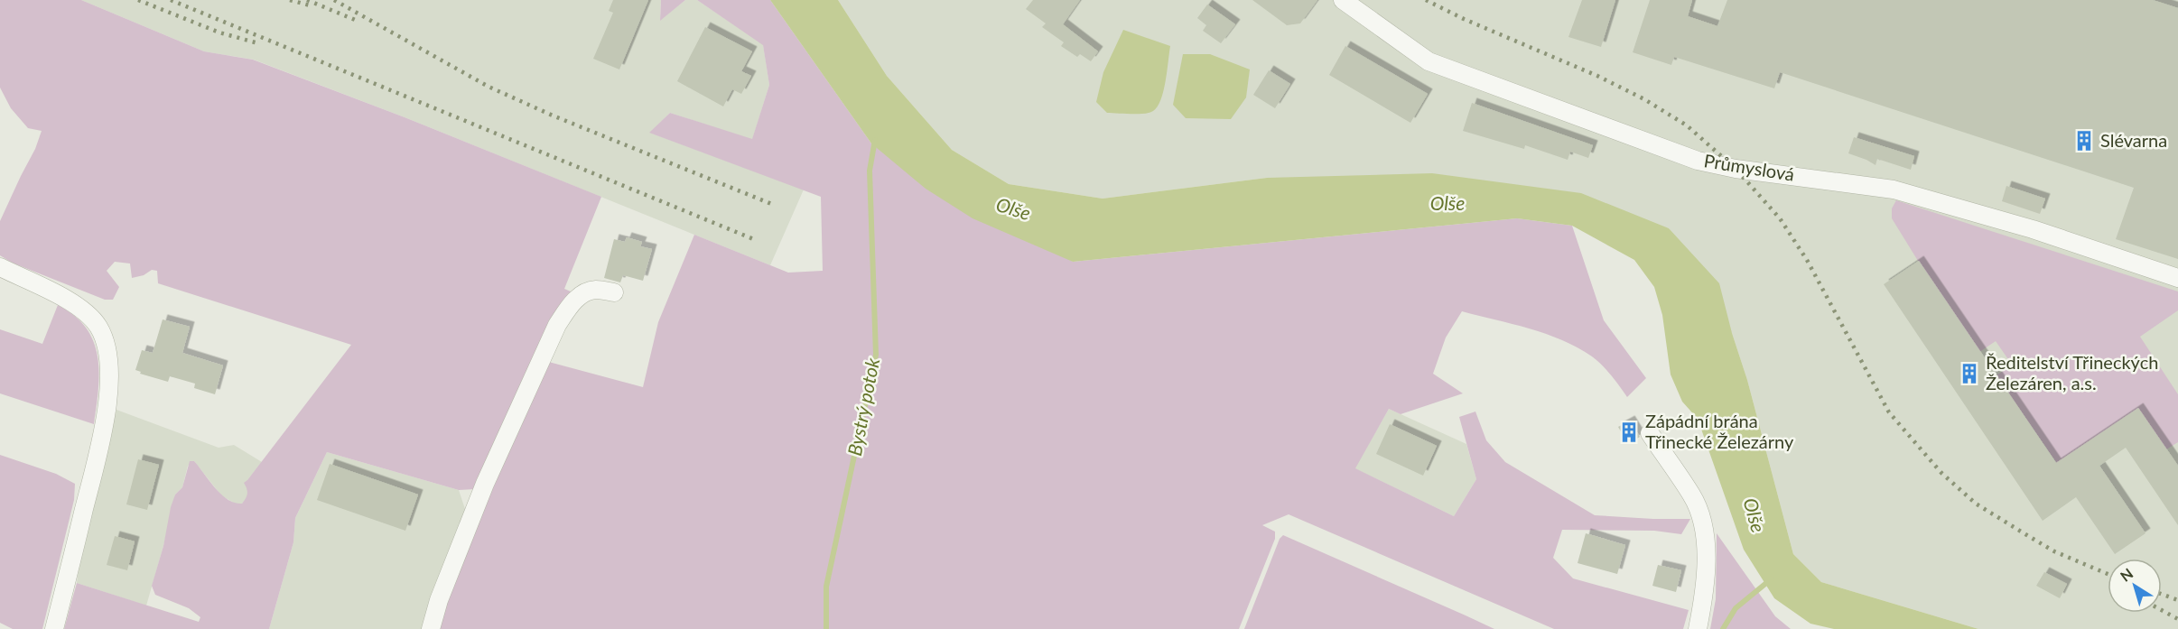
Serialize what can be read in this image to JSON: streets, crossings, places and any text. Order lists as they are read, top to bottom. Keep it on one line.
{"streets":{"street":["Průmyslová"]},"water":["Olše","Bystrý potok"],"places":{"building":["Slévarna","Ředitelství Třineckých Železáren, a.s.","Zápádní brána Třinecké Železárny"]},"north":"top left"}
